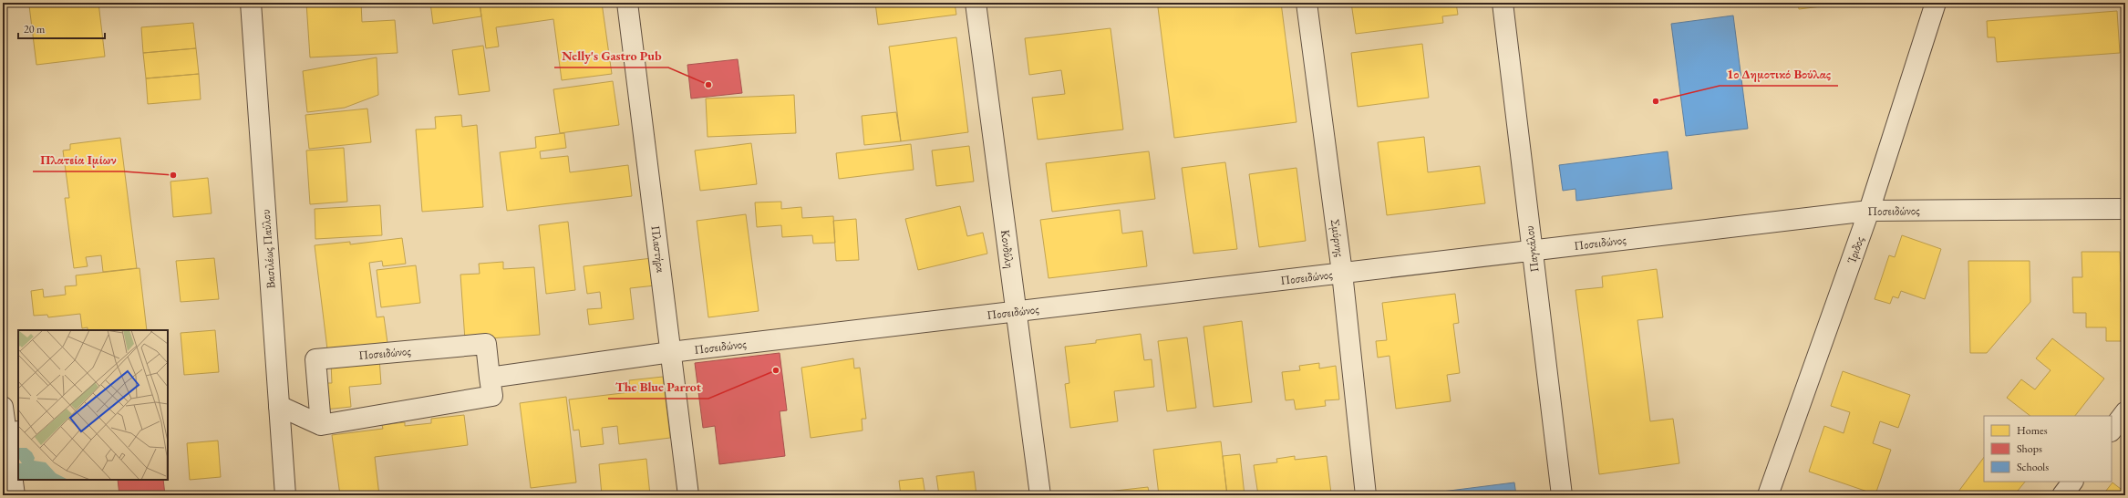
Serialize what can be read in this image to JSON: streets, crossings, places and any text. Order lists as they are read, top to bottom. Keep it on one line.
{"streets":{"street":["Ποσειδώνος","Σμύρνης","Βασιλέως Παύλου","Πλαστήρα","Κονδύλη","Παγκάλου","Ίριδος"]},"crossings":[["Ποσειδώνος","Σμύρνης"],["Ποσειδώνος","Πλαστήρα"],["Ποσειδώνος","Κονδύλη"],["Ποσειδώνος","Παγκάλου"],["Ποσειδώνος","Ίριδος"]],"places":["Nelly's Gastro Pub","1ο Δημοτικό Βούλας","Πλατεία Ιμίων","The Blue Parrot"],"legend":["Homes","Shops","Schools"],"scale_bar":"20 m"}
